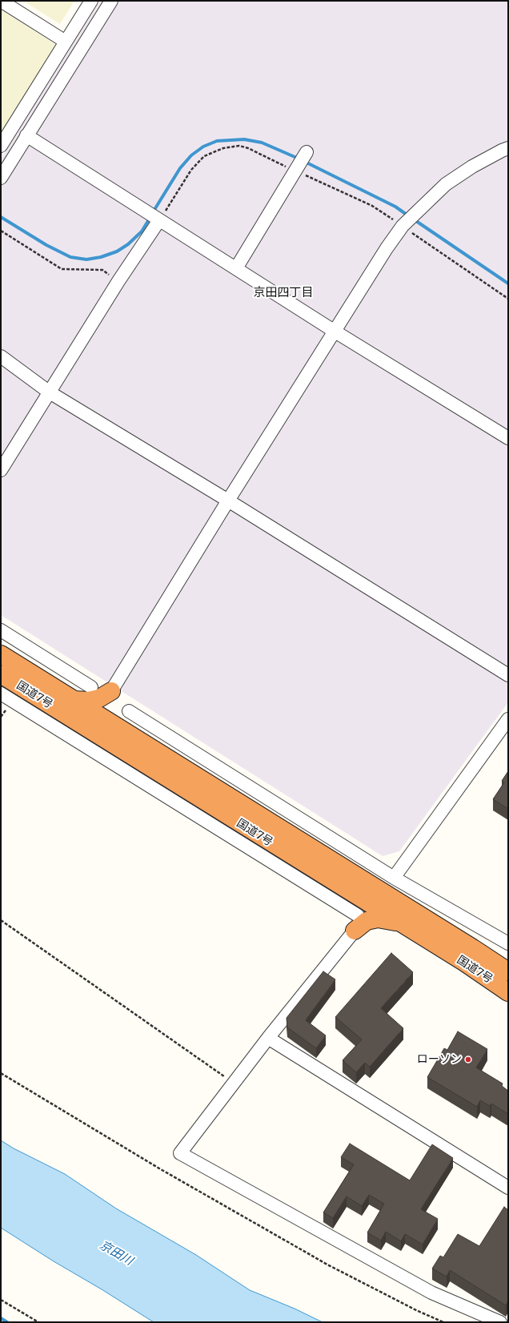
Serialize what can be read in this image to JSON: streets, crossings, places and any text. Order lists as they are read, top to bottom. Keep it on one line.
{"streets":{"highway":["国道7号"]},"districts":["京田四丁目"],"water":["京田川"],"places":["ローソン"]}
